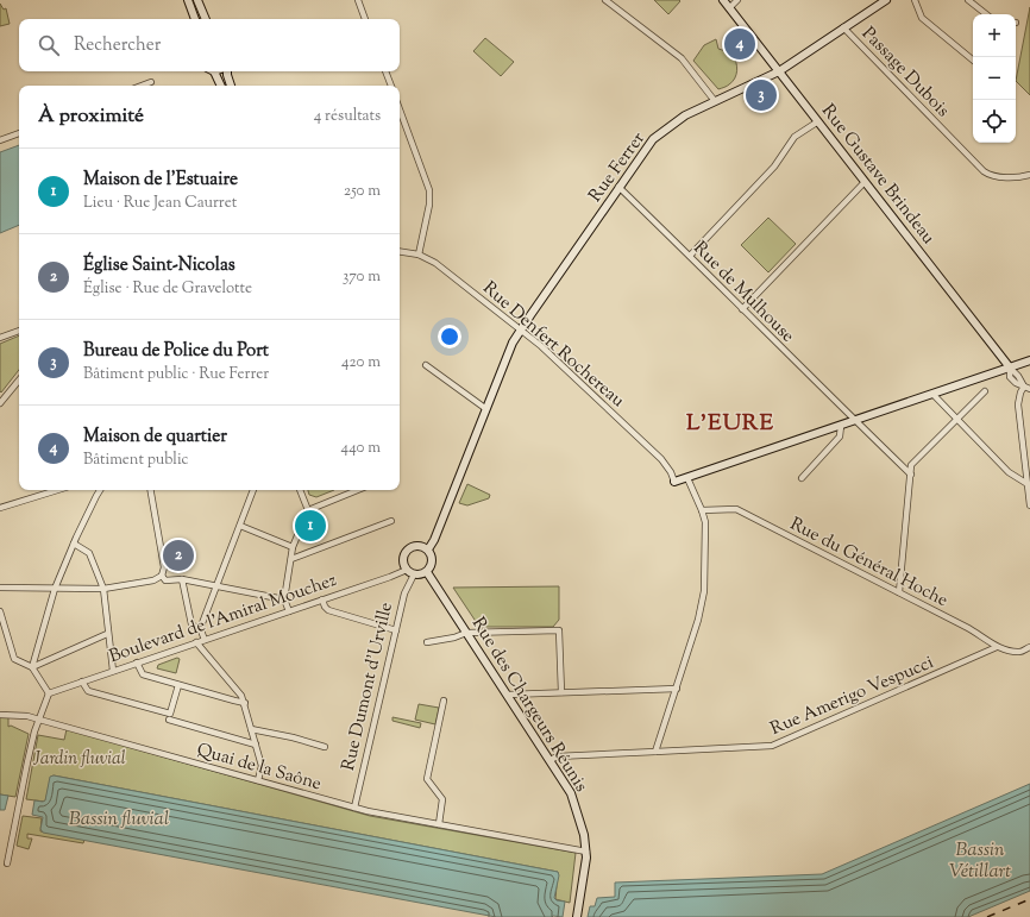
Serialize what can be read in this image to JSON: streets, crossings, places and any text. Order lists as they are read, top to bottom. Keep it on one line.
{"streets":{"street":["Passage Dubois","Rue Ferrer","Rue Gustave Brindeau","Rue de Mulhouse","Rue Denfert Rochereau","Rue du Général Hoche","Boulevard de l'Amiral Mouchez","Rue Dumont d'Urville","Rue Amerigo Vespucci","Rue des Chargeurs Réunis","Quai de la Saône"]},"crossings":[["Passage Dubois","Rue Ferrer"],["Rue Ferrer","Rue Gustave Brindeau"],["Rue Ferrer","Rue de Mulhouse"],["Rue Ferrer","Rue Denfert Rochereau"],["Rue du Général Hoche","Rue Amerigo Vespucci"],["Boulevard de l'Amiral Mouchez","Rue Dumont d'Urville"],["Boulevard de l'Amiral Mouchez","Rue des Chargeurs Réunis"],["Rue Dumont d'Urville","Rue des Chargeurs Réunis"],["Rue Dumont d'Urville","Quai de la Saône"],["Rue Amerigo Vespucci","Rue des Chargeurs Réunis"],["Rue des Chargeurs Réunis","Quai de la Saône"]],"districts":["L'EURE"],"water":["Bassin fluvial","Bassin Vétillart"],"parks":["Jardin fluvial"],"page":{"map_buttons":["+","−"],"search":"Rechercher","pins":["4","3","1","2"],"heading":["À proximité","4 résultats"],"list":[{"mark":"1","name":"Maison de l’Estuaire","note":"Lieu · Rue Jean Caurret","value":"250 m"},{"mark":"2","name":"Église Saint-Nicolas","note":"Église · Rue de Gravelotte","value":"370 m"},{"mark":"3","name":"Bureau de Police du Port","note":"Bâtiment public · Rue Ferrer","value":"420 m"},{"mark":"4","name":"Maison de quartier","note":"Bâtiment public","value":"440 m"}]}}
